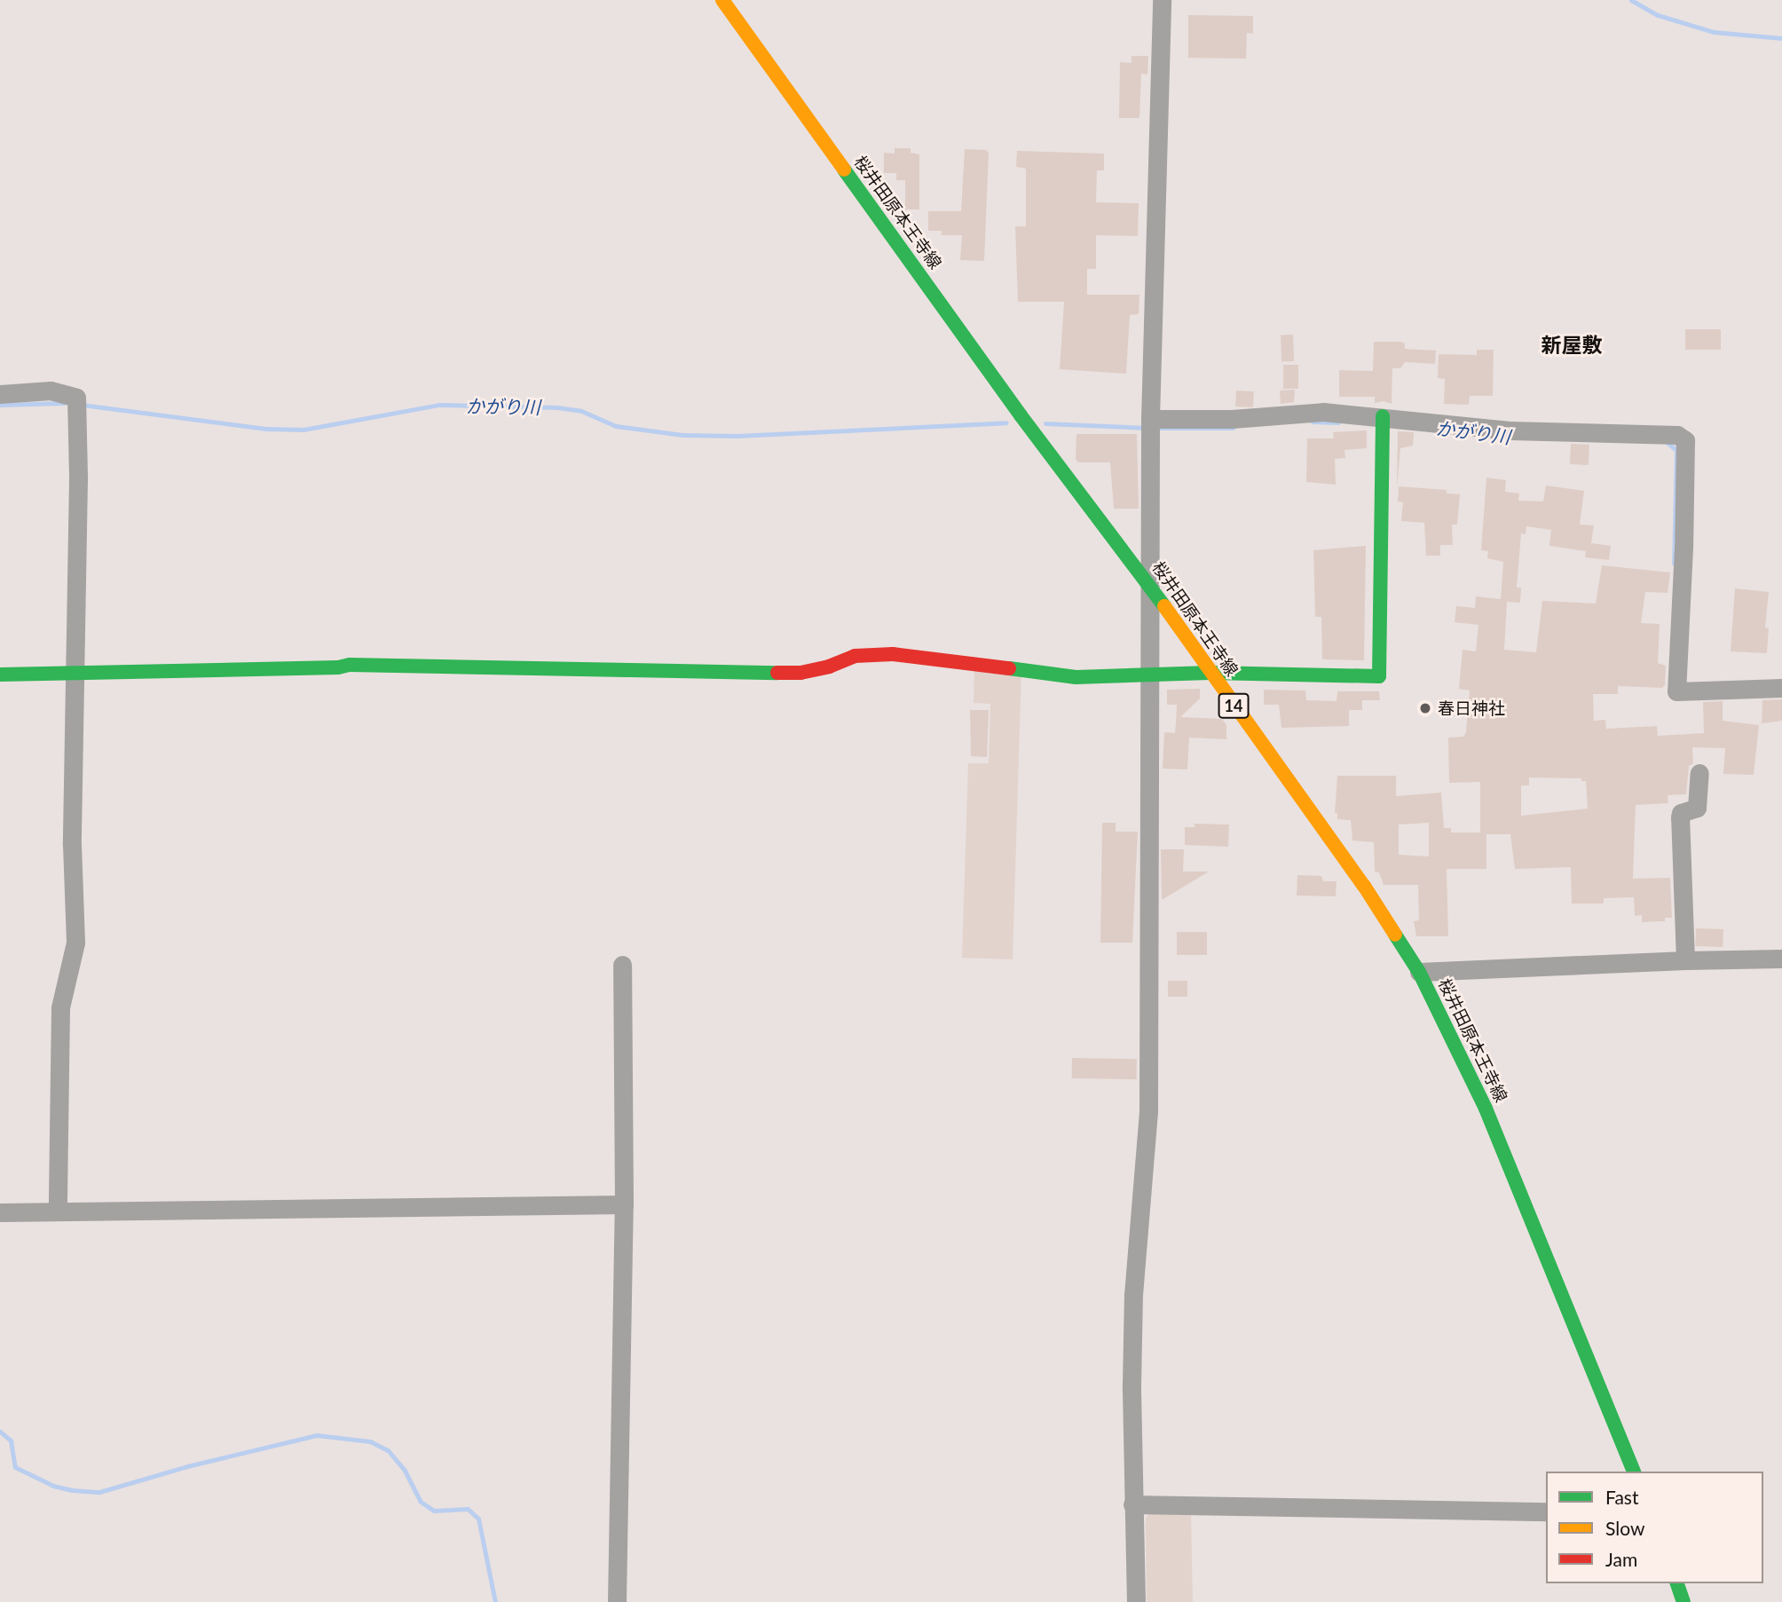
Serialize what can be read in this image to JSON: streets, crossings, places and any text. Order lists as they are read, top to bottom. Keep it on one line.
{"streets":{"main road":["桜井田原本王寺線","14"]},"districts":["新屋敷"],"water":["かがり川"],"places":["春日神社"],"legend":["Fast","Slow","Jam"]}
